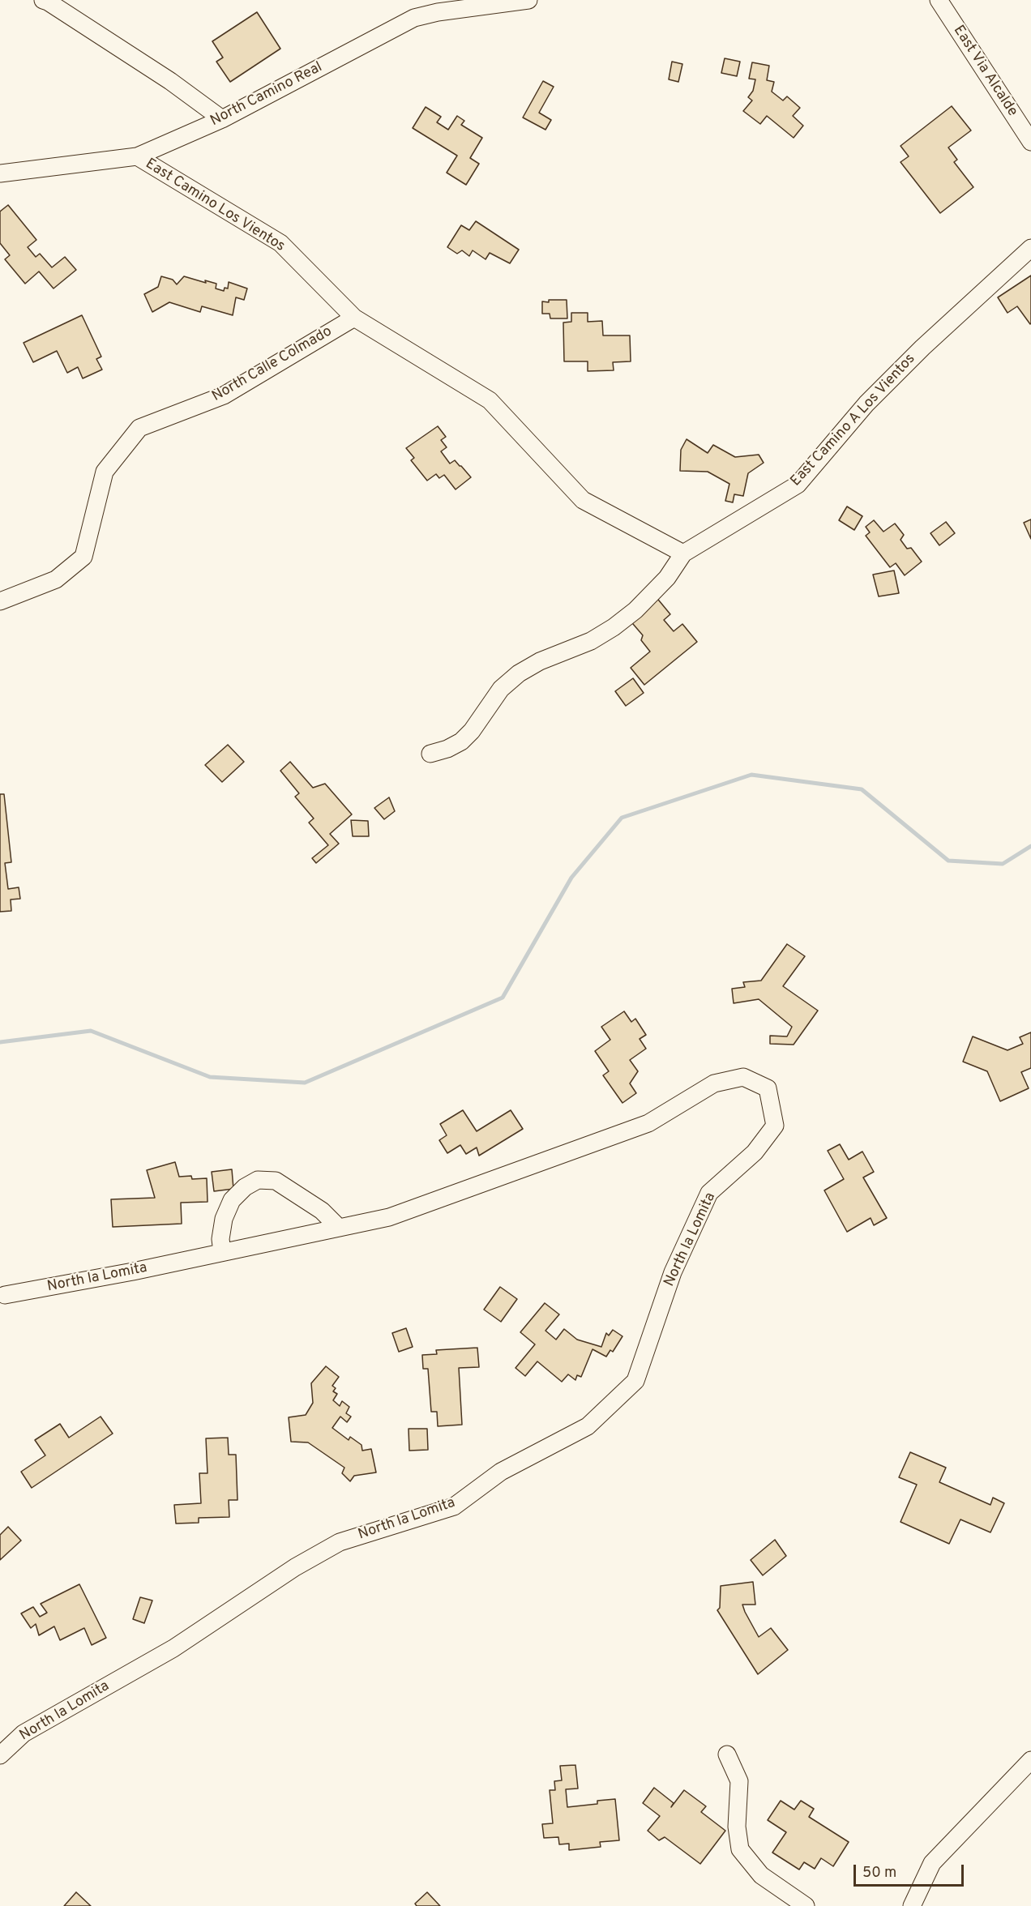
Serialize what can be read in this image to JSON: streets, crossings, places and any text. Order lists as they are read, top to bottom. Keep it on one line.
{"streets":{"street":["East Via Alcalde","North Camino Real","East Camino Los Vientos","North Calle Colmado","East Camino A Los Vientos","North la Lomita"]},"crossings":[["North Camino Real","East Camino Los Vientos"],["East Camino Los Vientos","North Calle Colmado"]],"scale_bar":"50 m"}
